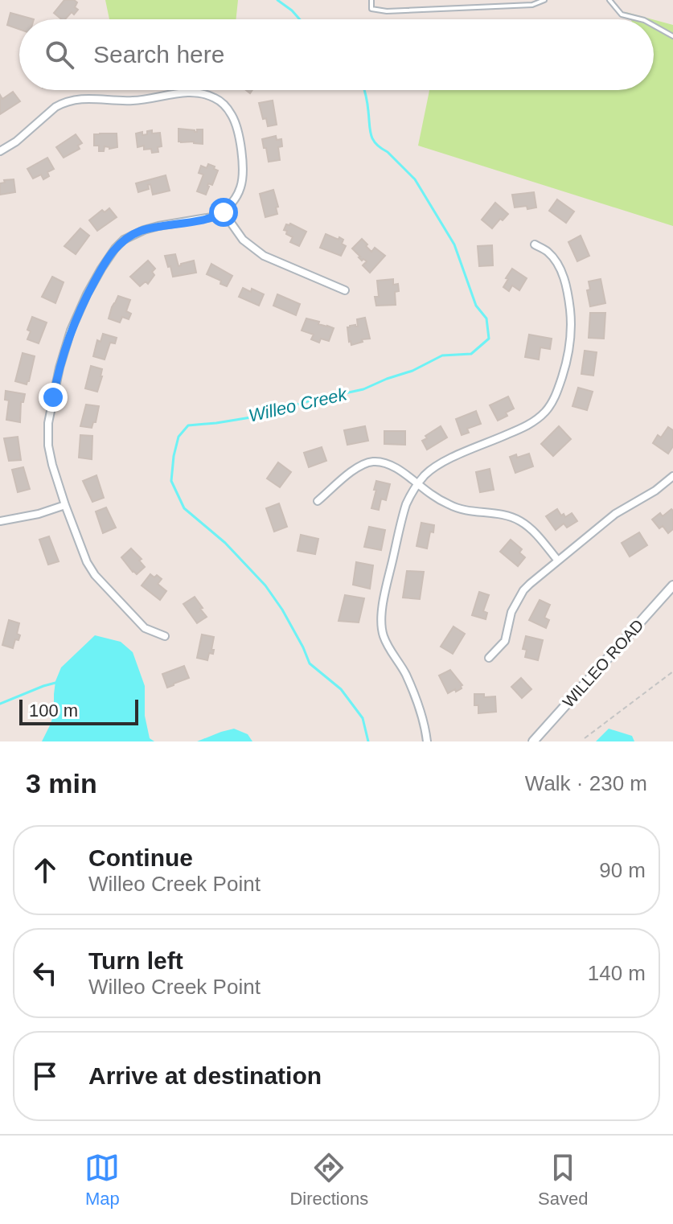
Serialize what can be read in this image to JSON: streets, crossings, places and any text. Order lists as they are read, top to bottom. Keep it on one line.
{"streets":{"street":["WILLEO ROAD"]},"water":["Willeo Creek"],"scale_bar":"100 m","page":{"search":"Search here","scale":"100 m","heading":["3 min","Walk · 230 m"],"list":[["Continue","Willeo Creek Point","90 m"],["Turn left","Willeo Creek Point","140 m"],"Arrive at destination"],"nav":["Map","Directions","Saved"]}}
